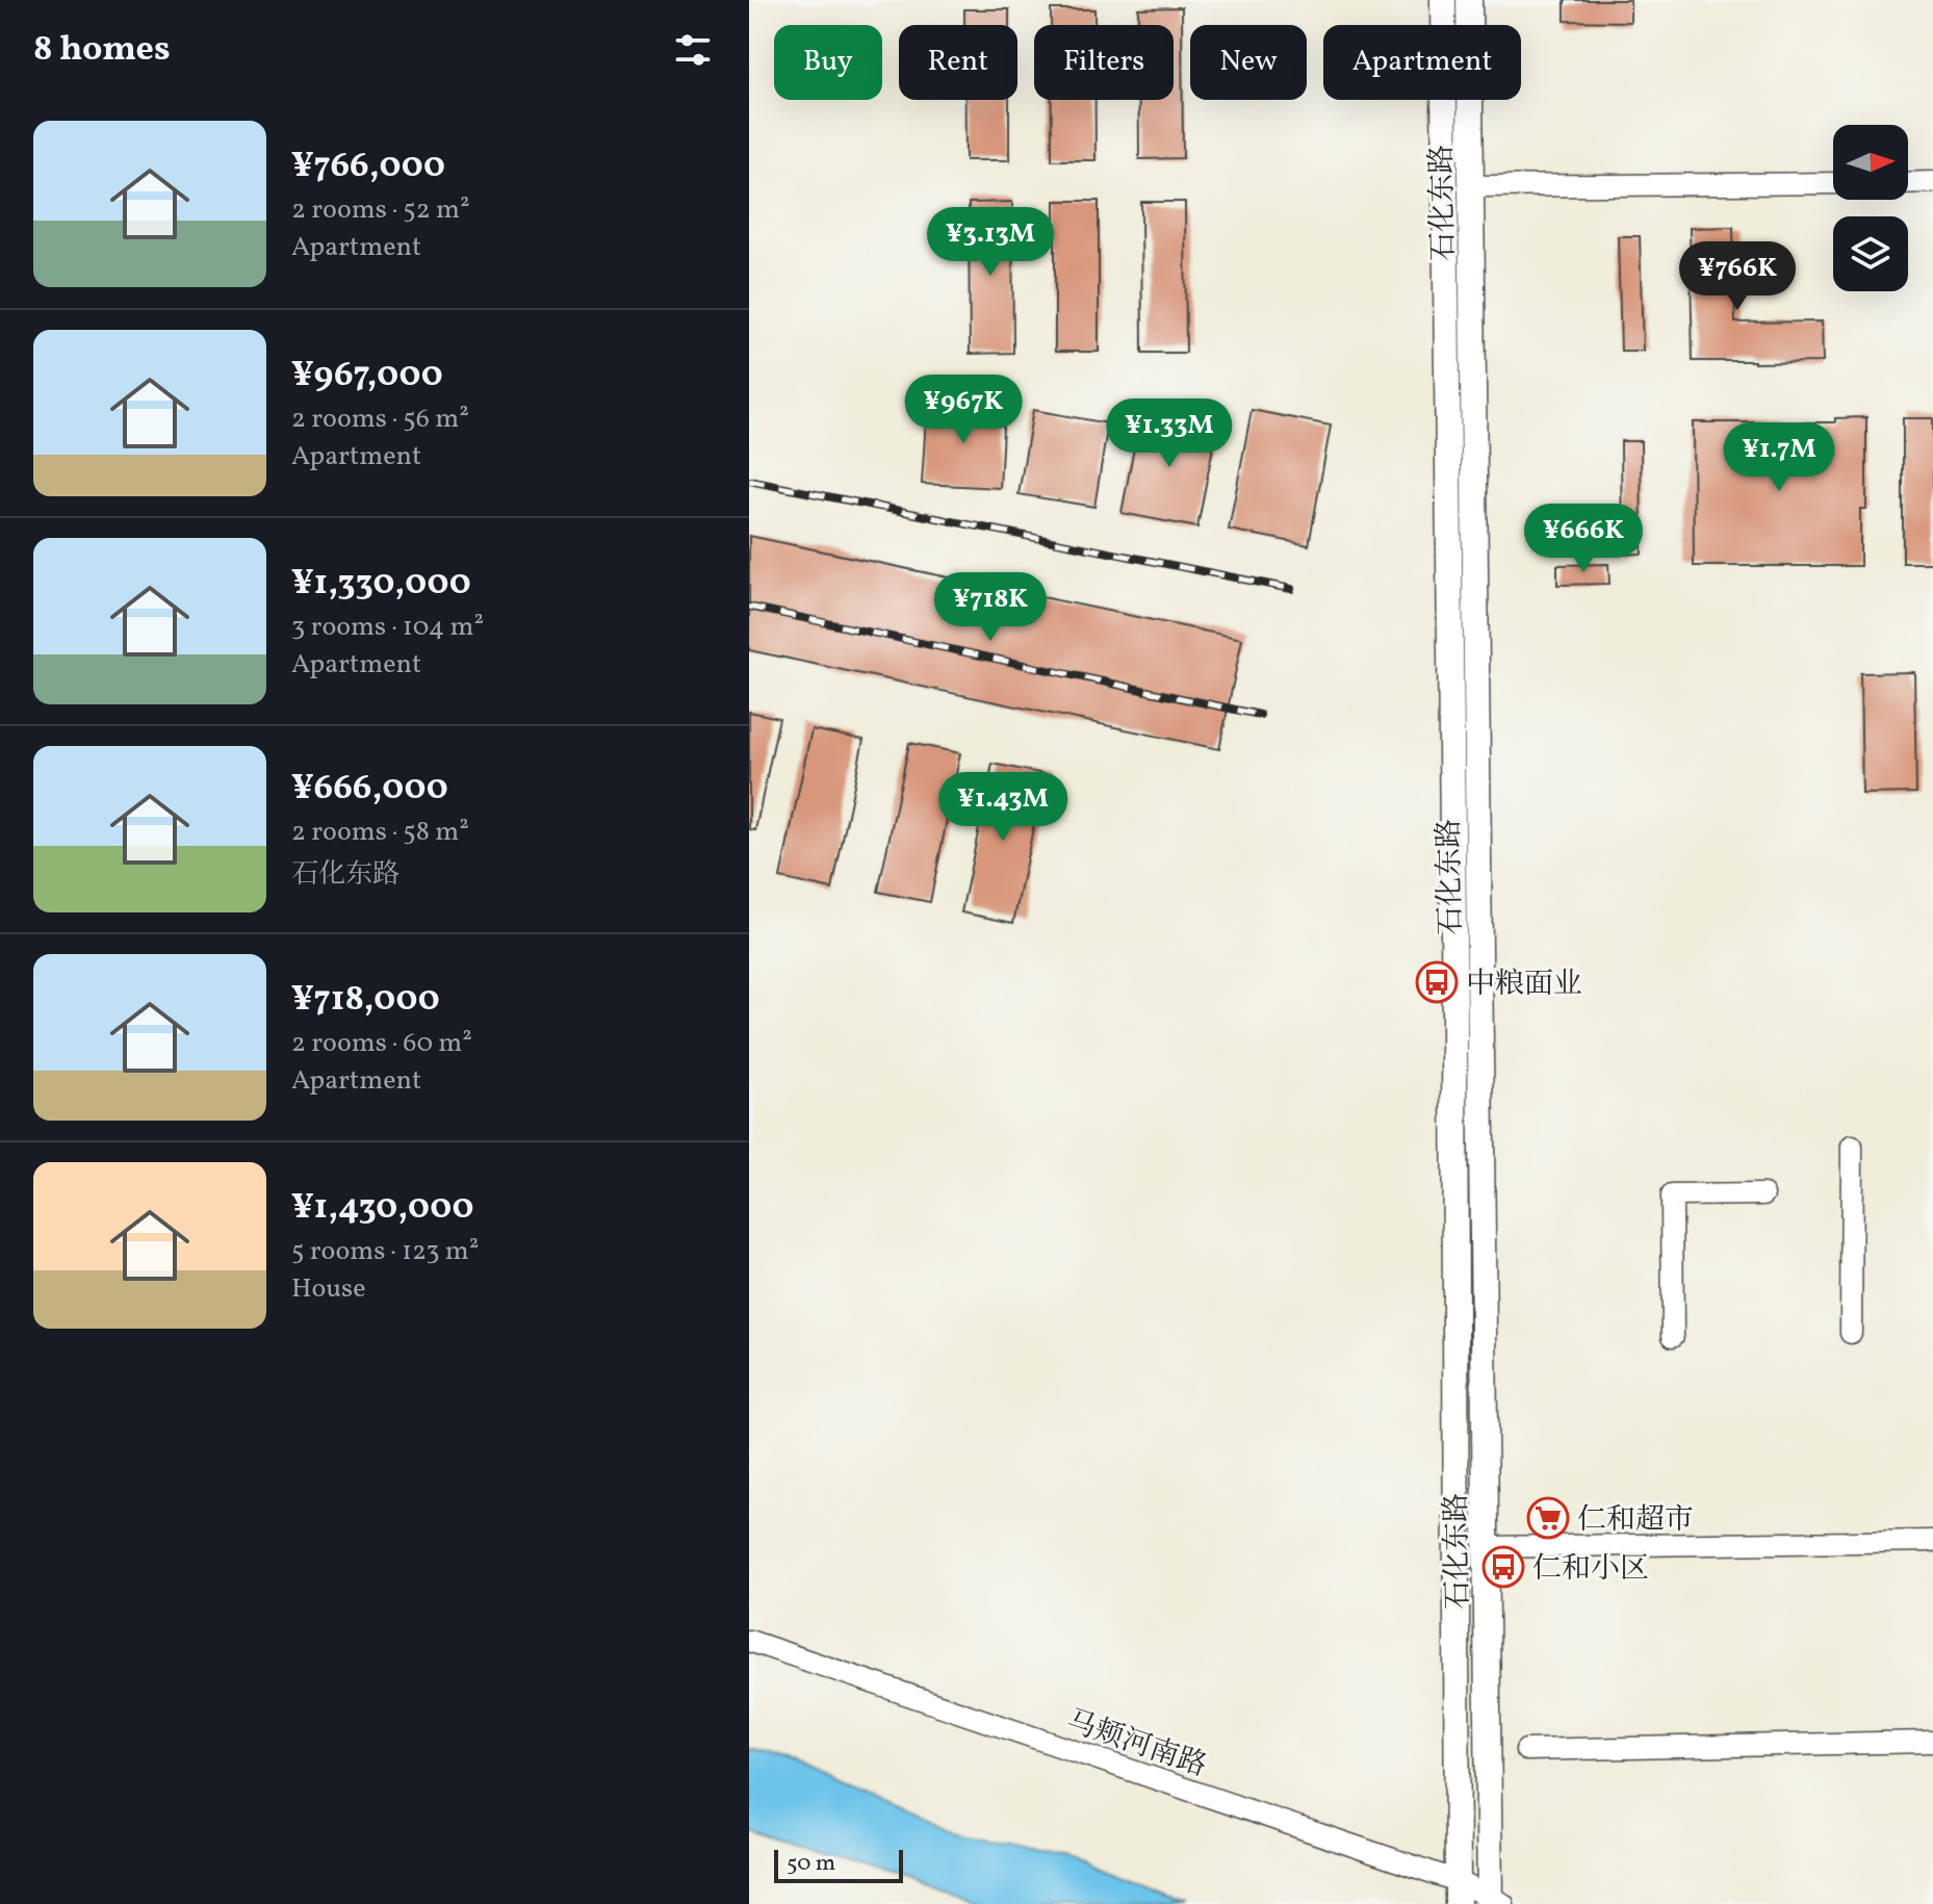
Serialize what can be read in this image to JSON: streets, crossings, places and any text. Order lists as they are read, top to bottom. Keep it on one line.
{"streets":{"main road":["石化东路"],"street":["马颊河南路"]},"crossings":[["石化东路","马颊河南路"]],"places":{"bus stop":["中粮面业","仁和小区"],"supermarket":["仁和超市"]},"scale_bar":"50 m","north":"right","page":{"heading":"8 homes","chip":["Buy","Rent","Filters","New","Apartment"],"list":[{"name":"¥766,000","note":"2 rooms · 52 m² · Apartment"},{"name":"¥967,000","note":"2 rooms · 56 m² · Apartment"},{"name":"¥1,330,000","note":"3 rooms · 104 m² · Apartment"},{"name":"¥666,000","note":"2 rooms · 58 m² · 石化东路"},{"name":"¥718,000","note":"2 rooms · 60 m² · Apartment"},{"name":"¥1,430,000","note":"5 rooms · 123 m² · House"}],"price":["¥3.13M","¥766K","¥967K","¥1.33M","¥1.7M","¥666K","¥718K","¥1.43M"],"scale":"50 m"}}
